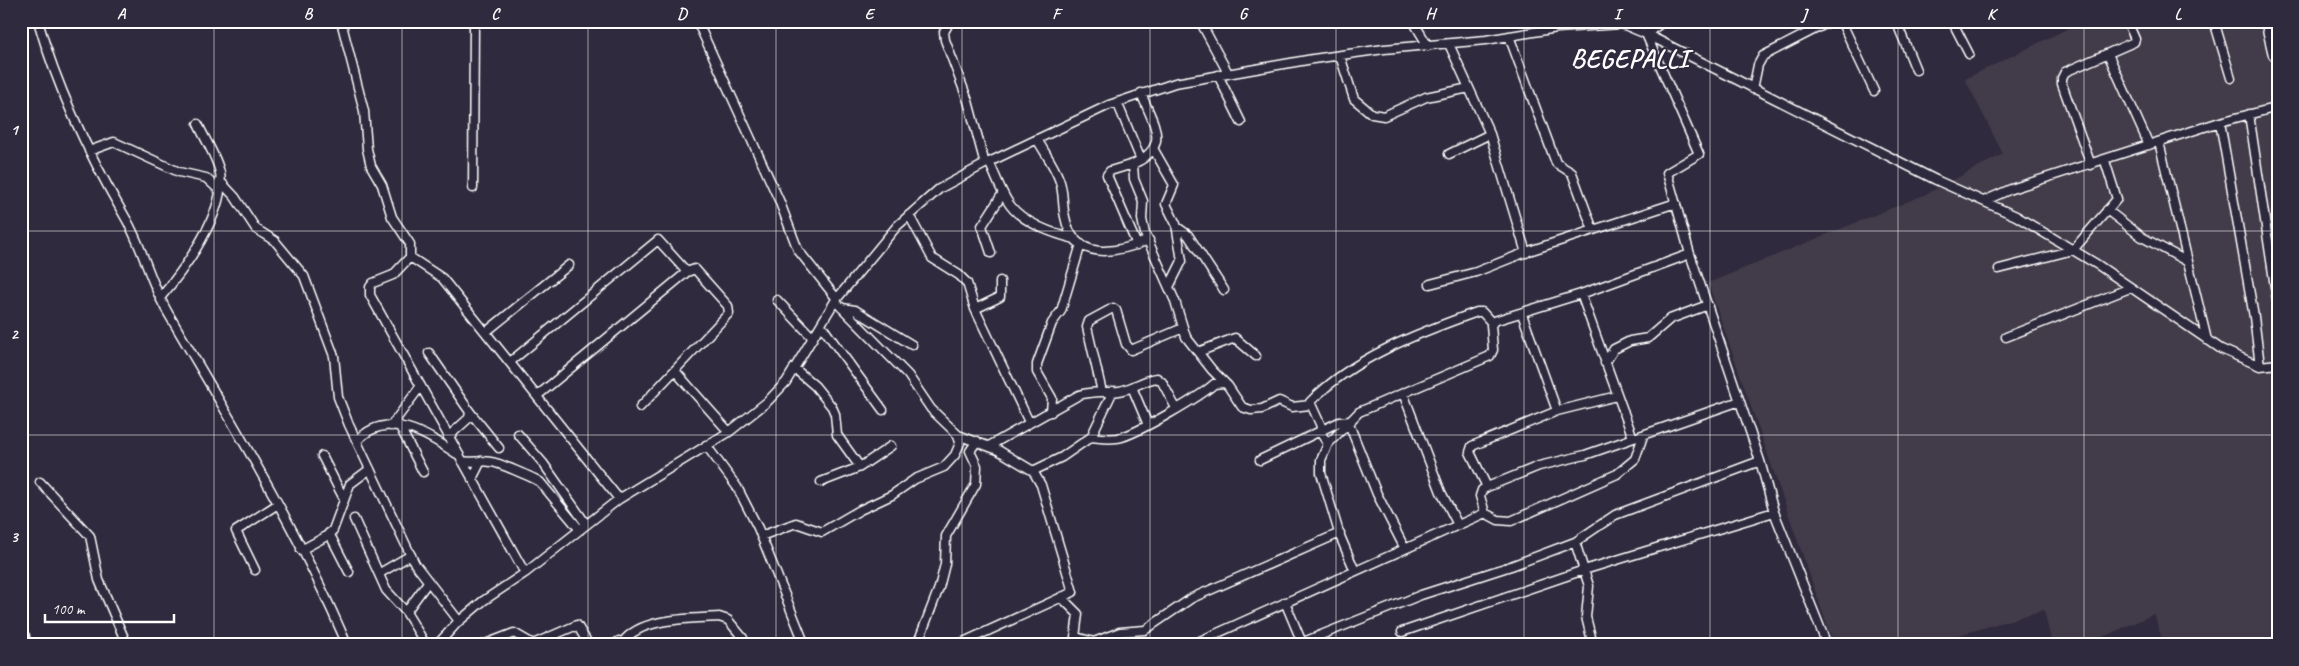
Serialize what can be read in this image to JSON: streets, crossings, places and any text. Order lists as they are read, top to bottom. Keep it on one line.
{"districts":["BEGEPALLI"],"scale_bar":"100 m","grid":{"columns":["A","B","C","D","E","F","G","H","I","J","K","L"],"rows":["1","2","3"]}}
